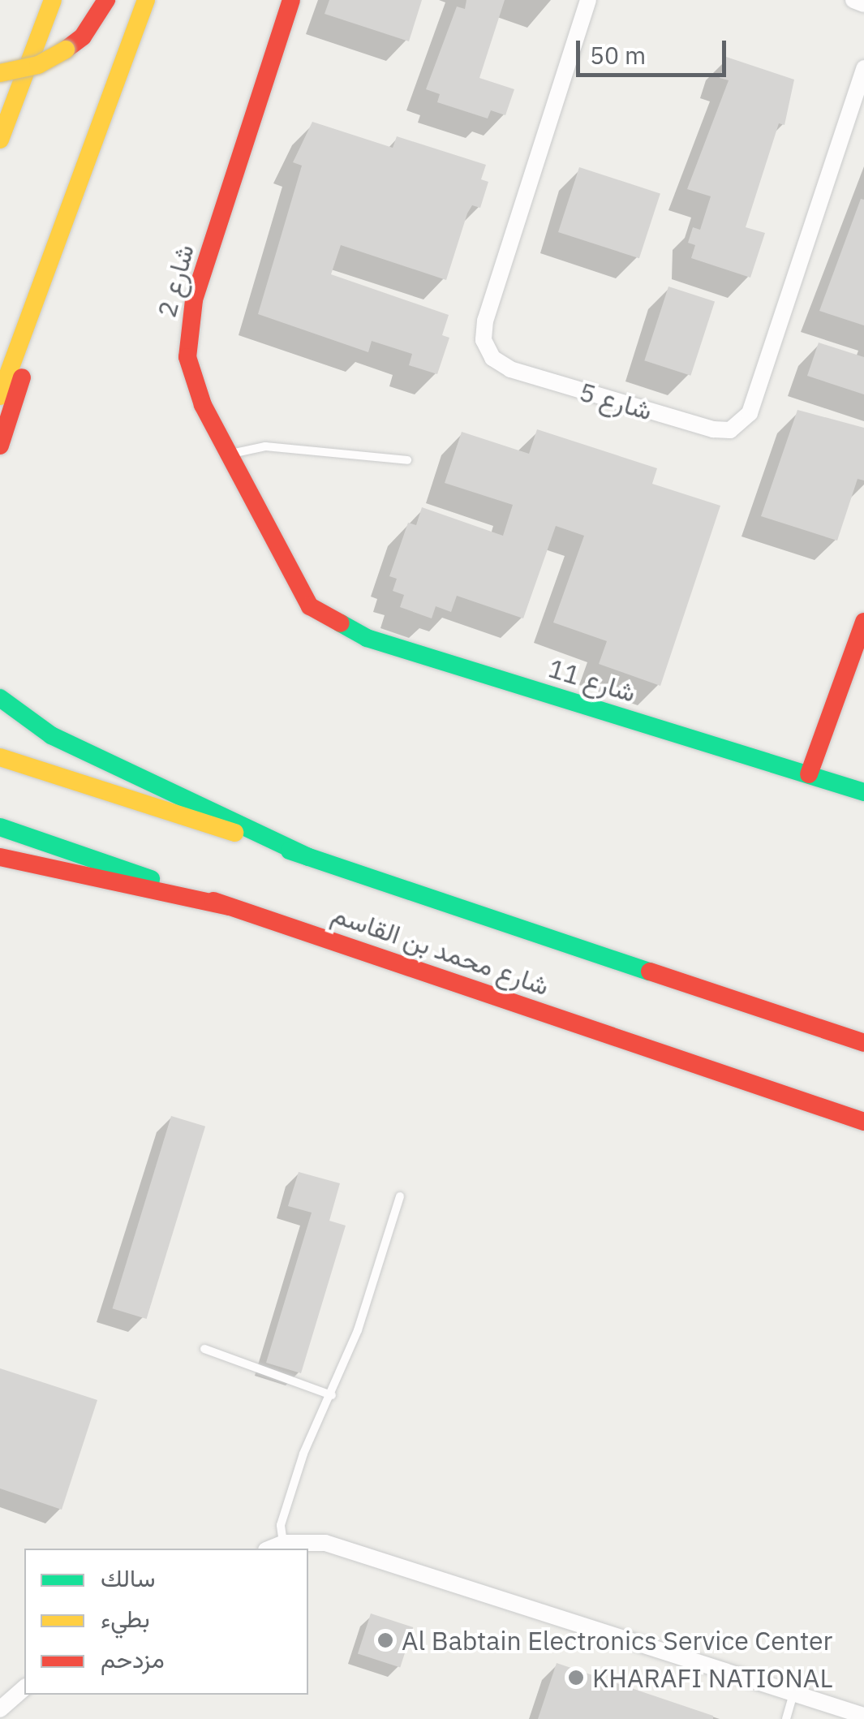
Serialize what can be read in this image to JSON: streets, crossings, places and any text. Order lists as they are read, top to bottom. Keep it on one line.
{"streets":{"main road":["شارع 2","شارع 11","شارع محمد بن القاسم"],"street":["شارع 5"]},"crossings":[["شارع 2","شارع 11"]],"places":["Al Babtain Electronics Service Center","KHARAFI NATIONAL"],"legend":["سالك","بطيء","مزدحم"],"scale_bar":"50 m"}
